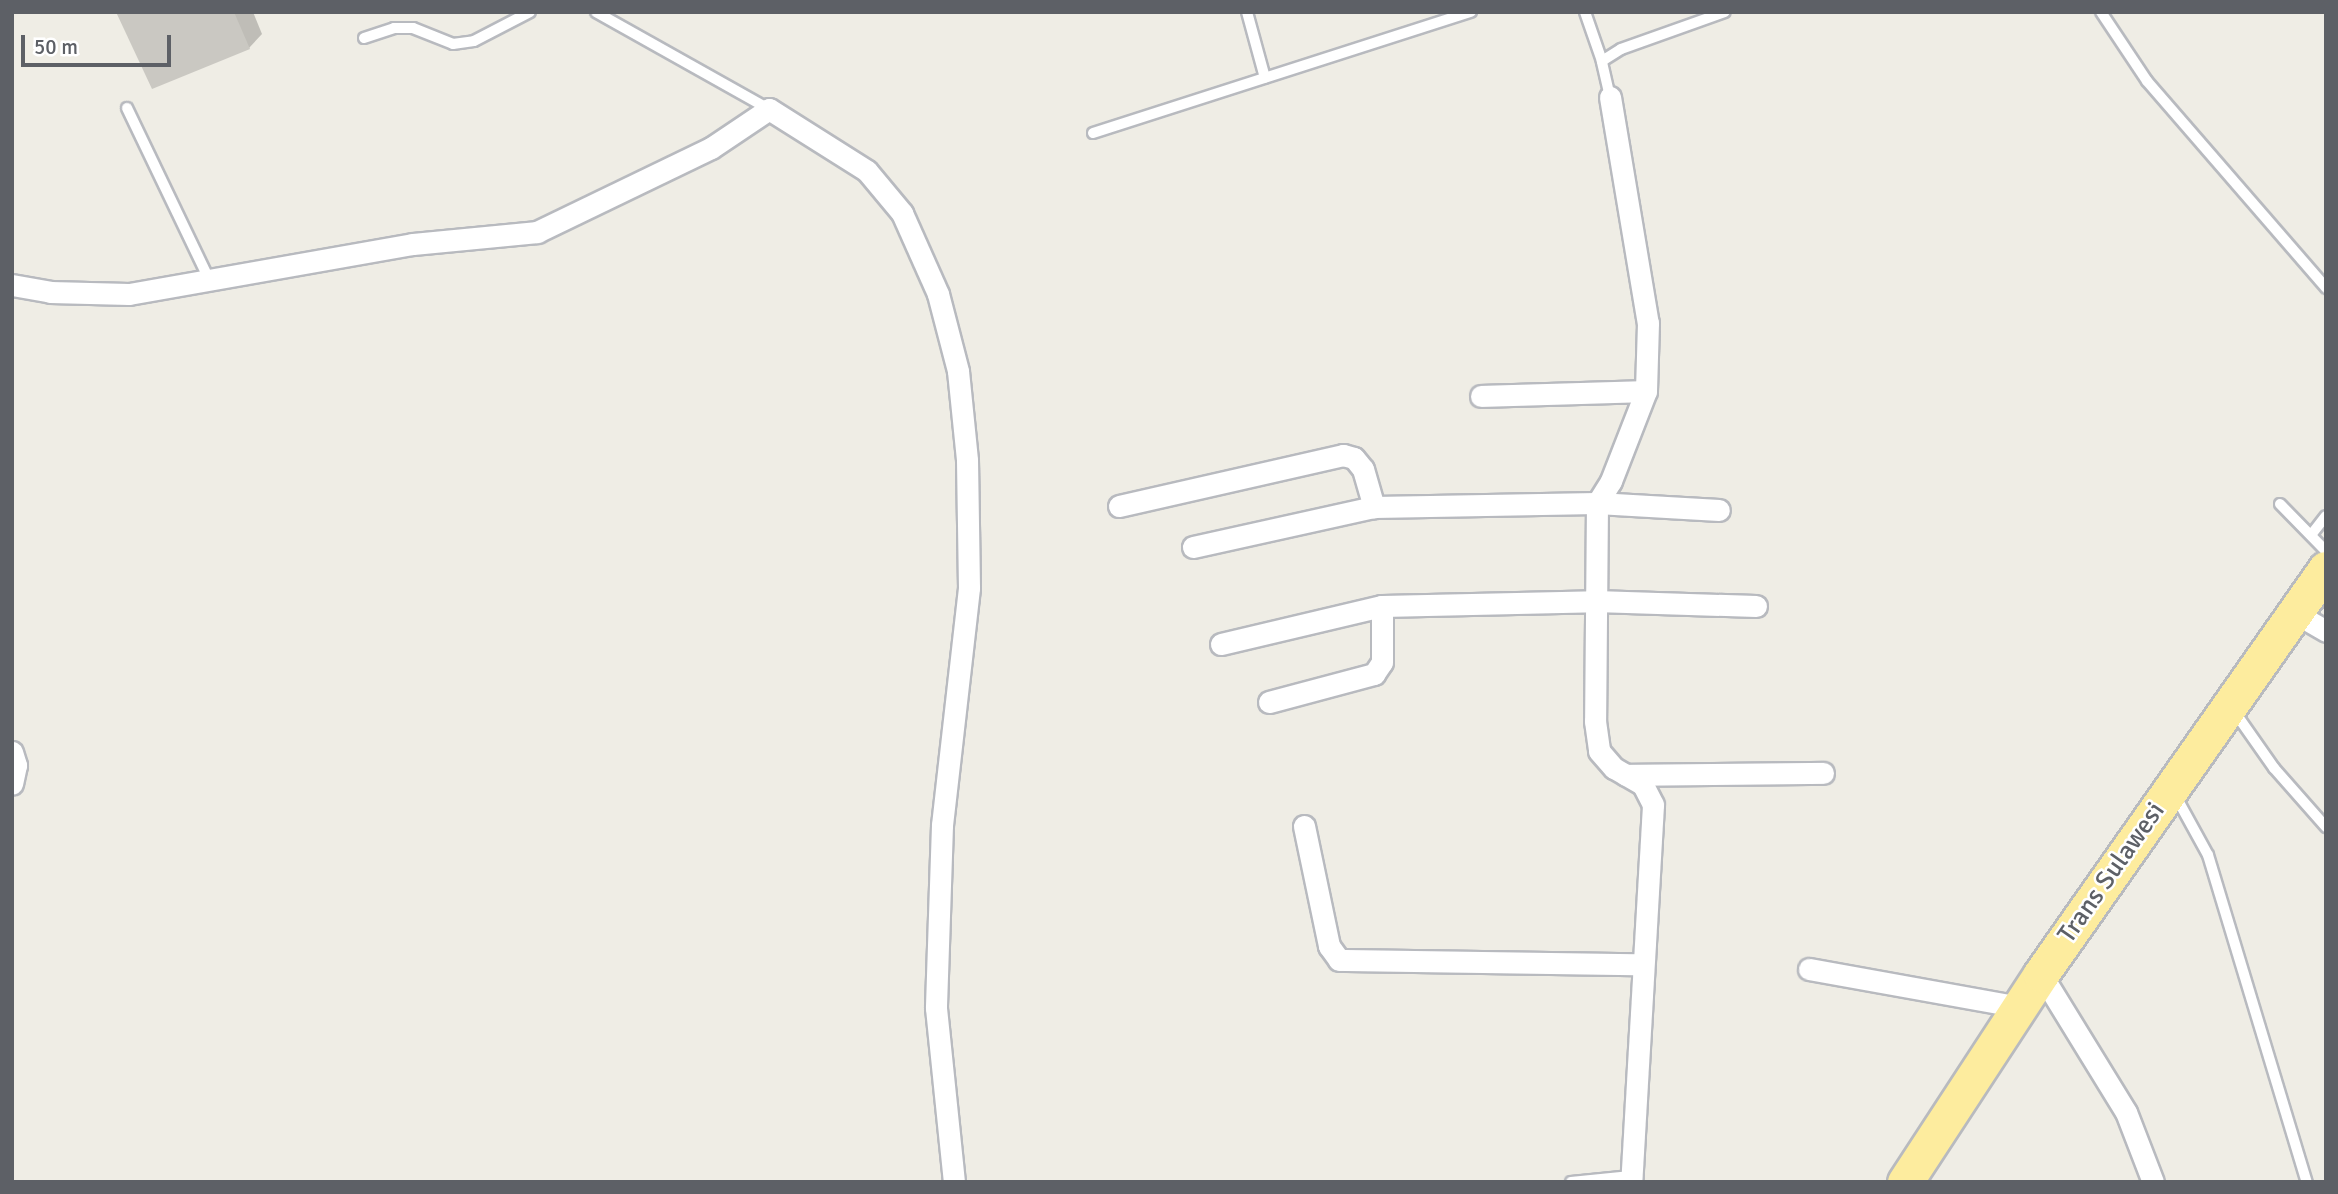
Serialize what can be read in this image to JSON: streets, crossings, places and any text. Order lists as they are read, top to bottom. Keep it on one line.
{"streets":{"highway":["Trans Sulawesi"]},"scale_bar":"50 m"}
